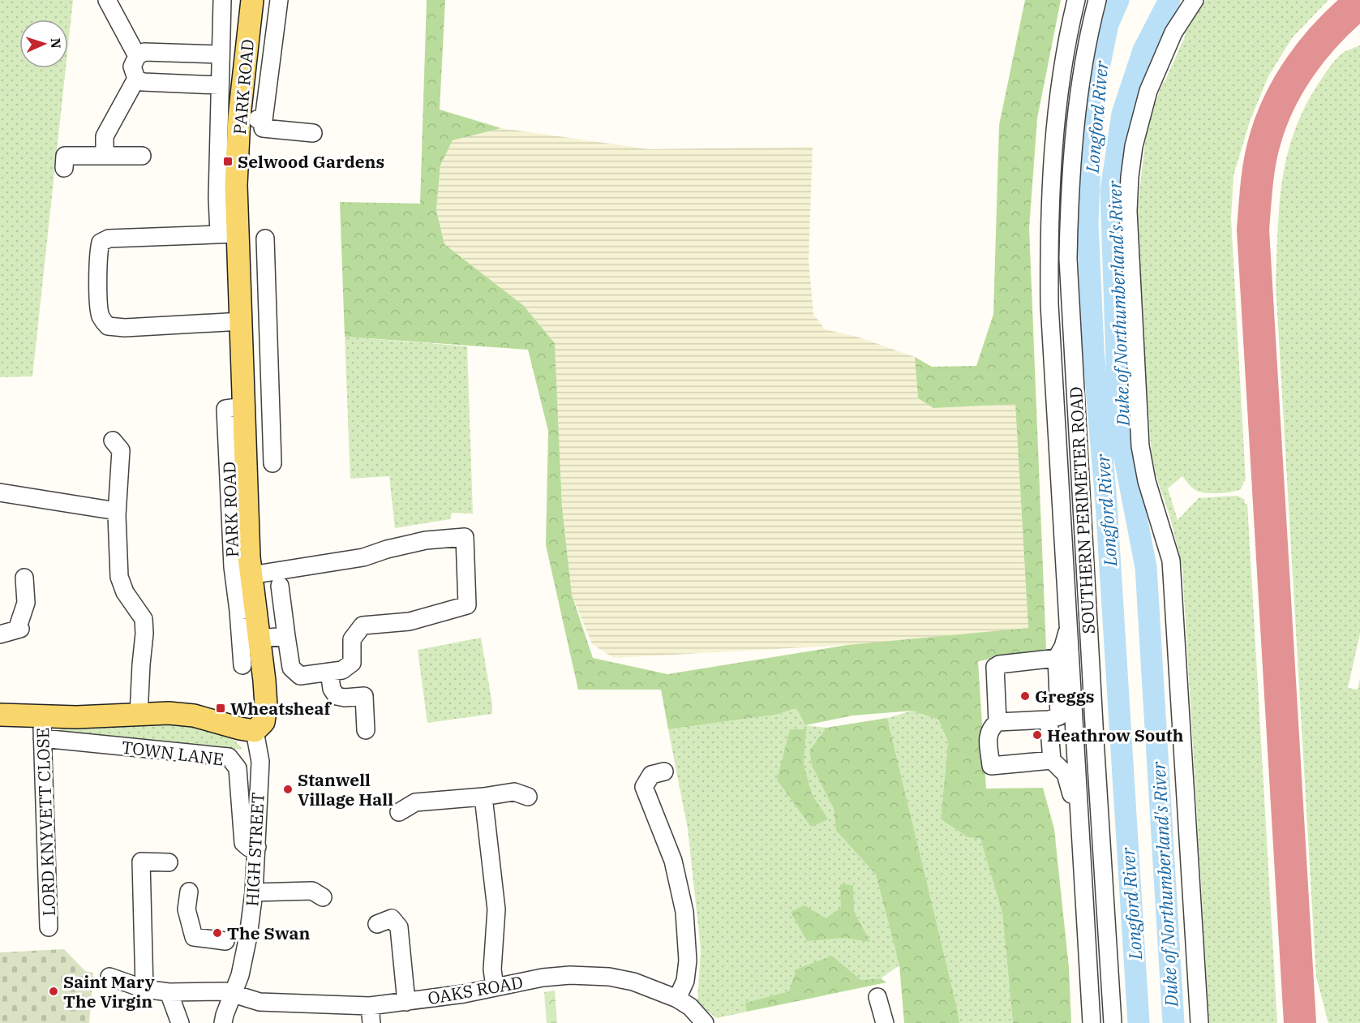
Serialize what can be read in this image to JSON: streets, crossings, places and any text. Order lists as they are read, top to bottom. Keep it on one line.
{"streets":{"main road":["PARK ROAD","TOWN LANE"],"street":["SOUTHERN PERIMETER ROAD","LORD KNYVETT CLOSE","HIGH STREET","OAKS ROAD"]},"crossings":[["PARK ROAD","TOWN LANE"],["PARK ROAD","HIGH STREET"],["TOWN LANE","LORD KNYVETT CLOSE"],["TOWN LANE","HIGH STREET"],["HIGH STREET","OAKS ROAD"]],"water":["Longford River","Duke of Northumberland's River"],"places":{"transit":["Selwood Gardens","Wheatsheaf"],"other":["Greggs","Heathrow South","Stanwell Village Hall","The Swan","Saint Mary The Virgin"]},"north":"right"}
